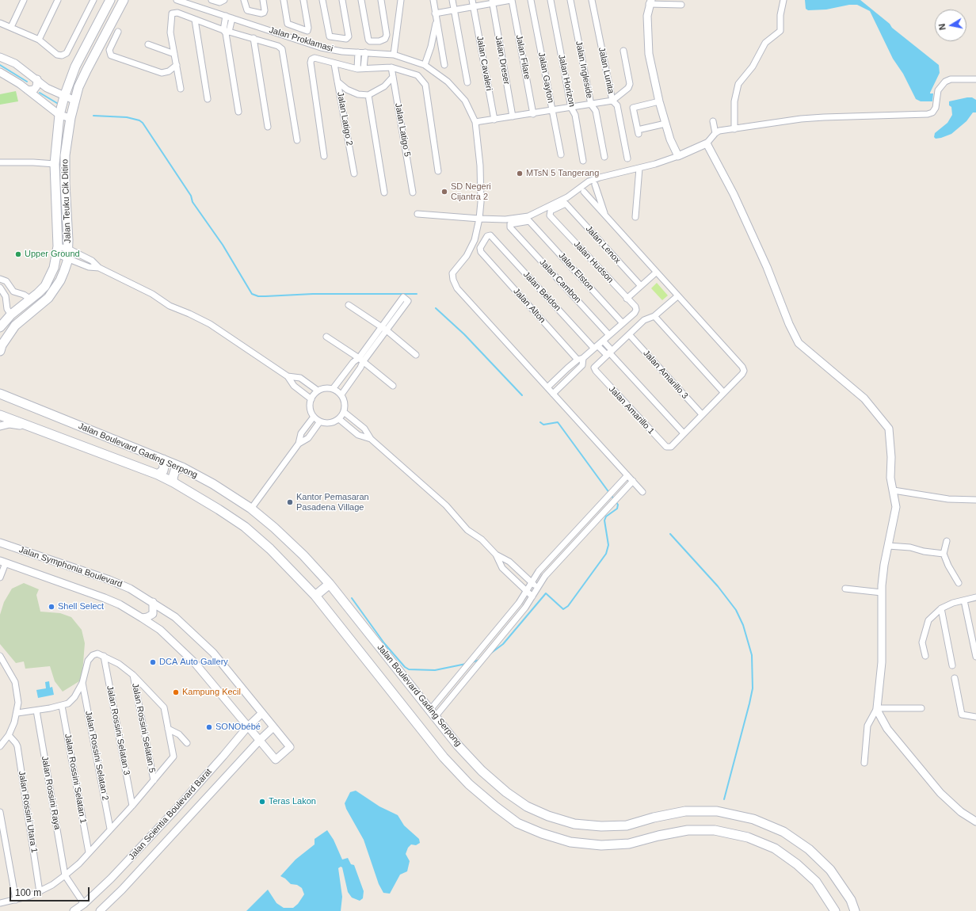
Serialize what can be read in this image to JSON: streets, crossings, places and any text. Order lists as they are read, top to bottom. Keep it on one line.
{"streets":{"main road":["Jalan Teuku Cik Ditiro","Jalan Boulevard Gading Serpong"],"street":["Jalan Proklamasi","Jalan Filare","Jalan Dreser","Jalan Cavaleri","Jalan Ingleside","Jalan Lunita","Jalan Gayton","Jalan Horizon","Jalan Latigo 2","Jalan Latigo 5","Jalan Lenox","Jalan Hudson","Jalan Elston","Jalan Cambon","Jalan Beldon","Jalan Alton","Jalan Amarillo 3","Jalan Amarillo 1","Jalan Symphonia Boulevard","Jalan Rossini Selatan 5","Jalan Rossini Selatan 3","Jalan Rossini Selatan 2","Jalan Rossini Selatan 1","Jalan Rossini Raya","Jalan Rossini Utara 1","Jalan Scientia Boulevard Barat"]},"crossings":[["Jalan Lenox","Jalan Hudson"],["Jalan Hudson","Jalan Elston"],["Jalan Elston","Jalan Cambon"],["Jalan Beldon","Jalan Alton"],["Jalan Beldon","Jalan Amarillo 1"],["Jalan Symphonia Boulevard","Jalan Scientia Boulevard Barat"]],"places":["MTsN 5 Tangerang","SD Negeri Cijantra 2","Upper Ground","Kantor Pemasaran Pasadena Village","Shell Select","DCA Auto Gallery","Kampung Kecil","SONObébé","Teras Lakon"],"scale_bar":"100 m","north":"left"}
